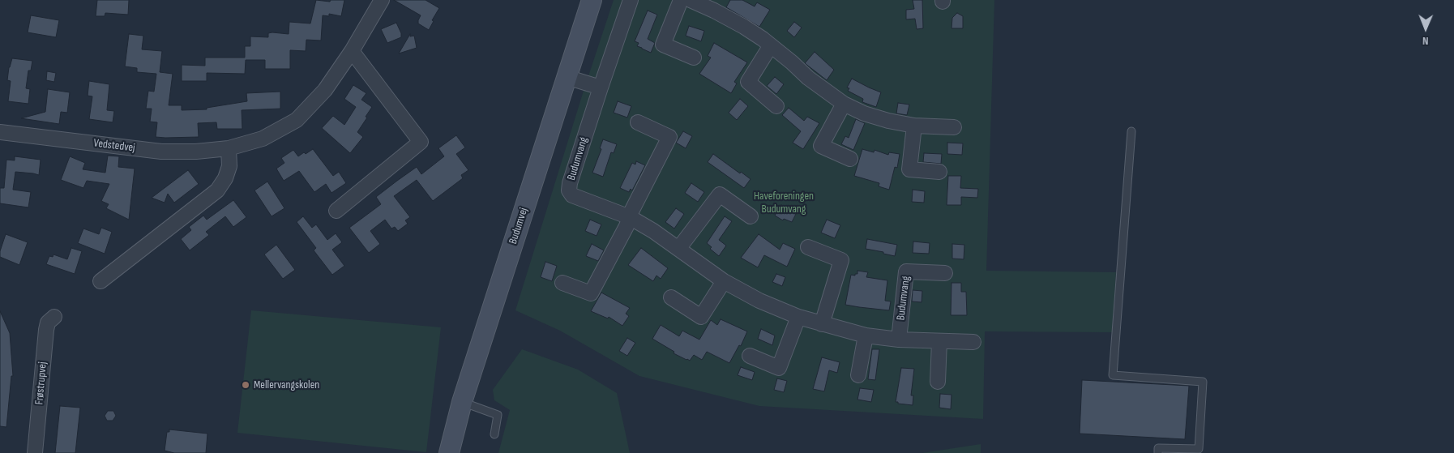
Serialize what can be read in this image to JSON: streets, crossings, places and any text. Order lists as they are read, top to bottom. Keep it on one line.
{"streets":{"street":["Vedstedvej","Budumvang","Budumvej","Frøstrupvej"]},"parks":["Haveforeningen Budumvang"],"places":["Mellervangskolen"],"north":"bottom"}
